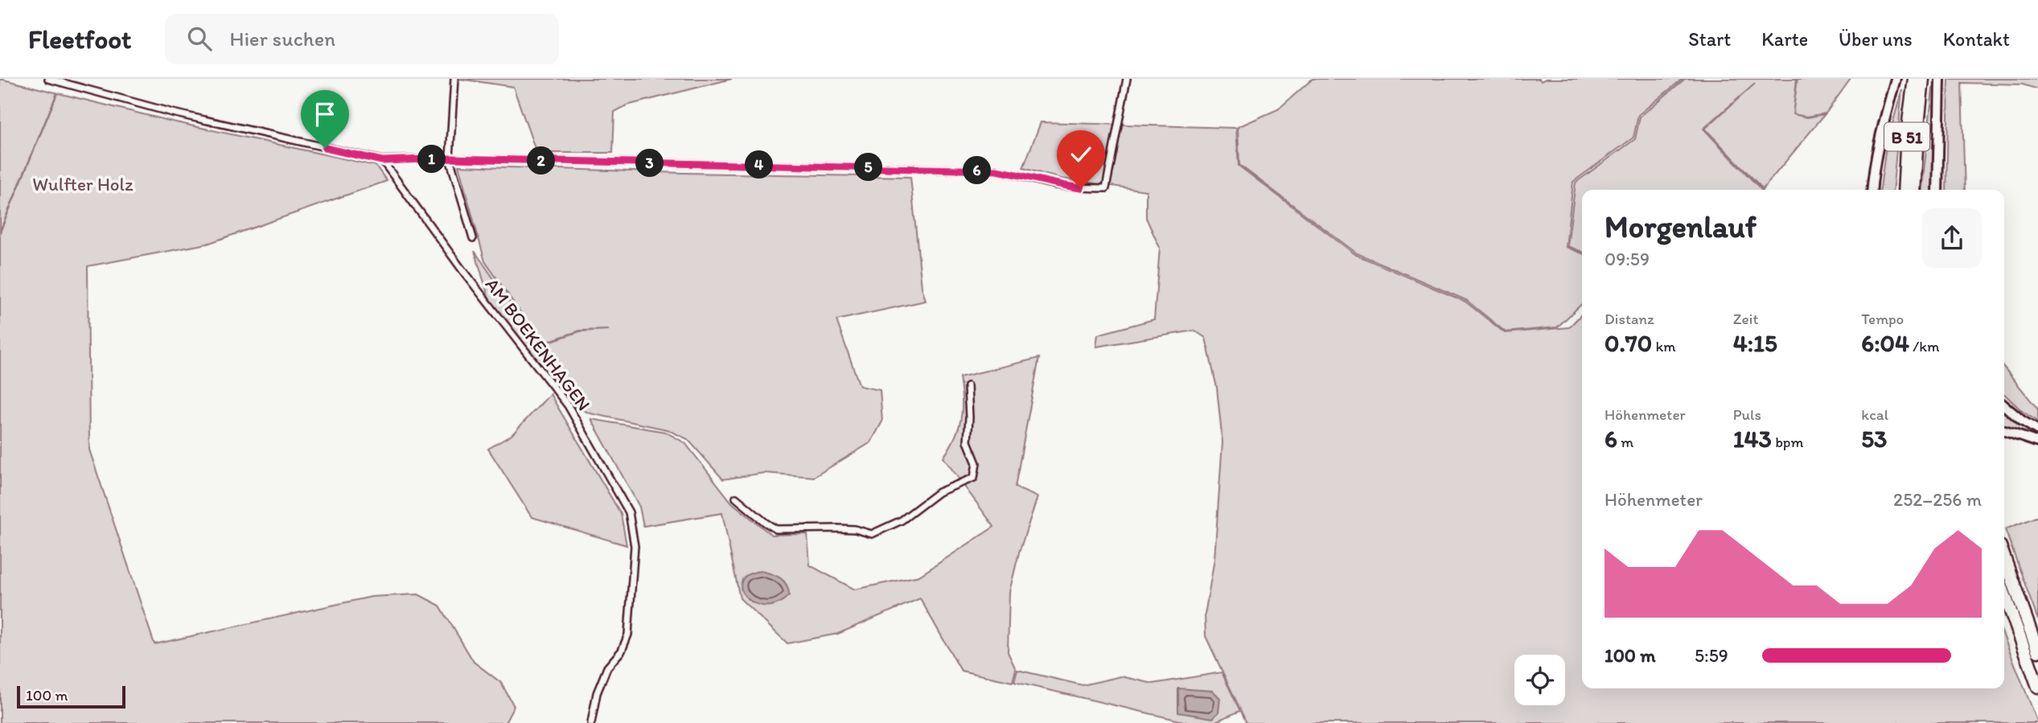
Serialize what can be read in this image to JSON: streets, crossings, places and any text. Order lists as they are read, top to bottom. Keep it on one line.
{"streets":{"highway":["B 51"],"street":["AM BOEKENHAGEN"]},"parks":["Wulfter Holz"],"scale_bar":"100 m","page":{"header":"Fleetfoot","search":"Hier suchen","nav":["Start","Karte","Über uns","Kontakt"],"pins":["1","2","3","4","5","6"],"heading":["Morgenlauf","09:59"],"stats":[["Distanz","0.70 km"],["Zeit","4:15"],["Tempo","6:04 /km"],["Höhenmeter","6 m"],["Puls","143 bpm"],["kcal","53"]],"chart":["Höhenmeter","252–256 m"],"list":[{"name":"100 m","note":"5:59"}],"scale":"100 m"}}
